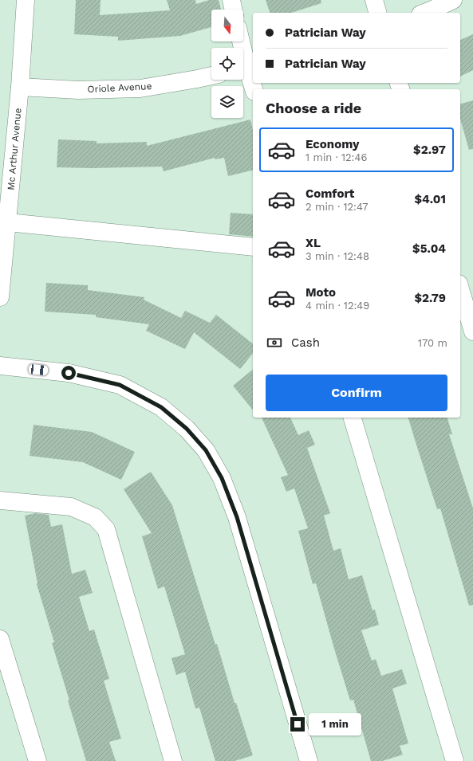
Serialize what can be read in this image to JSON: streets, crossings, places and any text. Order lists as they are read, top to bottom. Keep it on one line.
{"streets":{"street":["Oriole Avenue","Mc Arthur Avenue"]},"crossings":[["Oriole Avenue","Mc Arthur Avenue"]],"north":"bottom","page":{"banner":["Patrician Way","Patrician Way"],"heading":"Choose a ride","list":[{"name":"Economy","note":"1 min · 12:46","value":"$2.97"},{"name":"Comfort","note":"2 min · 12:47","value":"$4.01"},{"name":"XL","note":"3 min · 12:48","value":"$5.04"},{"name":"Moto","note":"4 min · 12:49","value":"$2.79"}],"pay":["Cash","170 m"],"buttons":"Confirm","bubble":"1 min"}}
